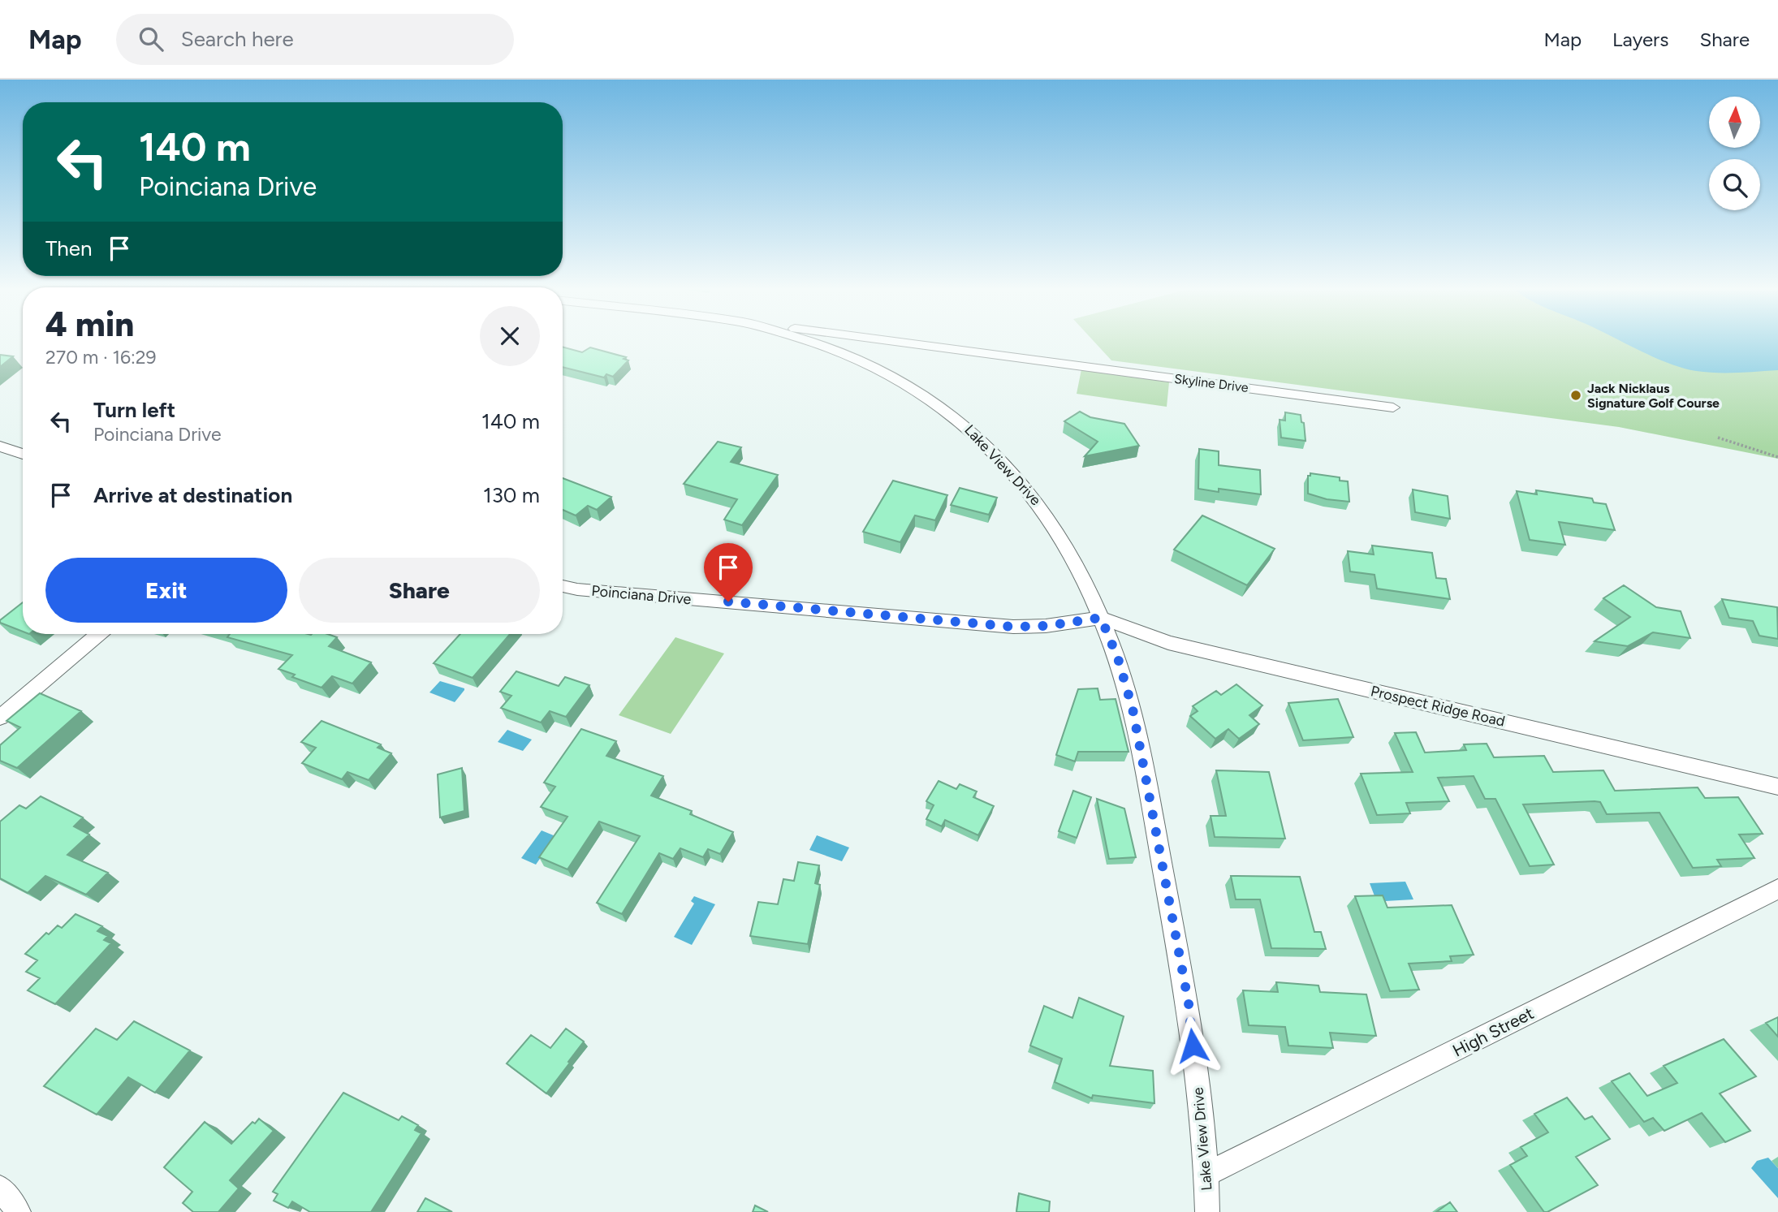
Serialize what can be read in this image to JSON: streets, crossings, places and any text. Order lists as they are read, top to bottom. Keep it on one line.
{"streets":{"street":["Skyline Drive","Lake View Drive","Poinciana Drive","Prospect Ridge Road","High Street"]},"crossings":[["Lake View Drive","Poinciana Drive"],["Lake View Drive","Prospect Ridge Road"],["Lake View Drive","High Street"],["Poinciana Drive","Prospect Ridge Road"]],"places":["Jack Nicklaus Signature Golf Course"],"north":"top","page":{"header":"Map","search":"Search here","nav":["Map","Layers","Share"],"turn":["140 m","Poinciana Drive"],"then":"Then","heading":["4 min","270 m · 16:29"],"list":[{"name":"Turn left","note":"Poinciana Drive","value":"140 m"},{"name":"Arrive at destination","value":"130 m"}],"buttons":["Exit","Share"]}}
